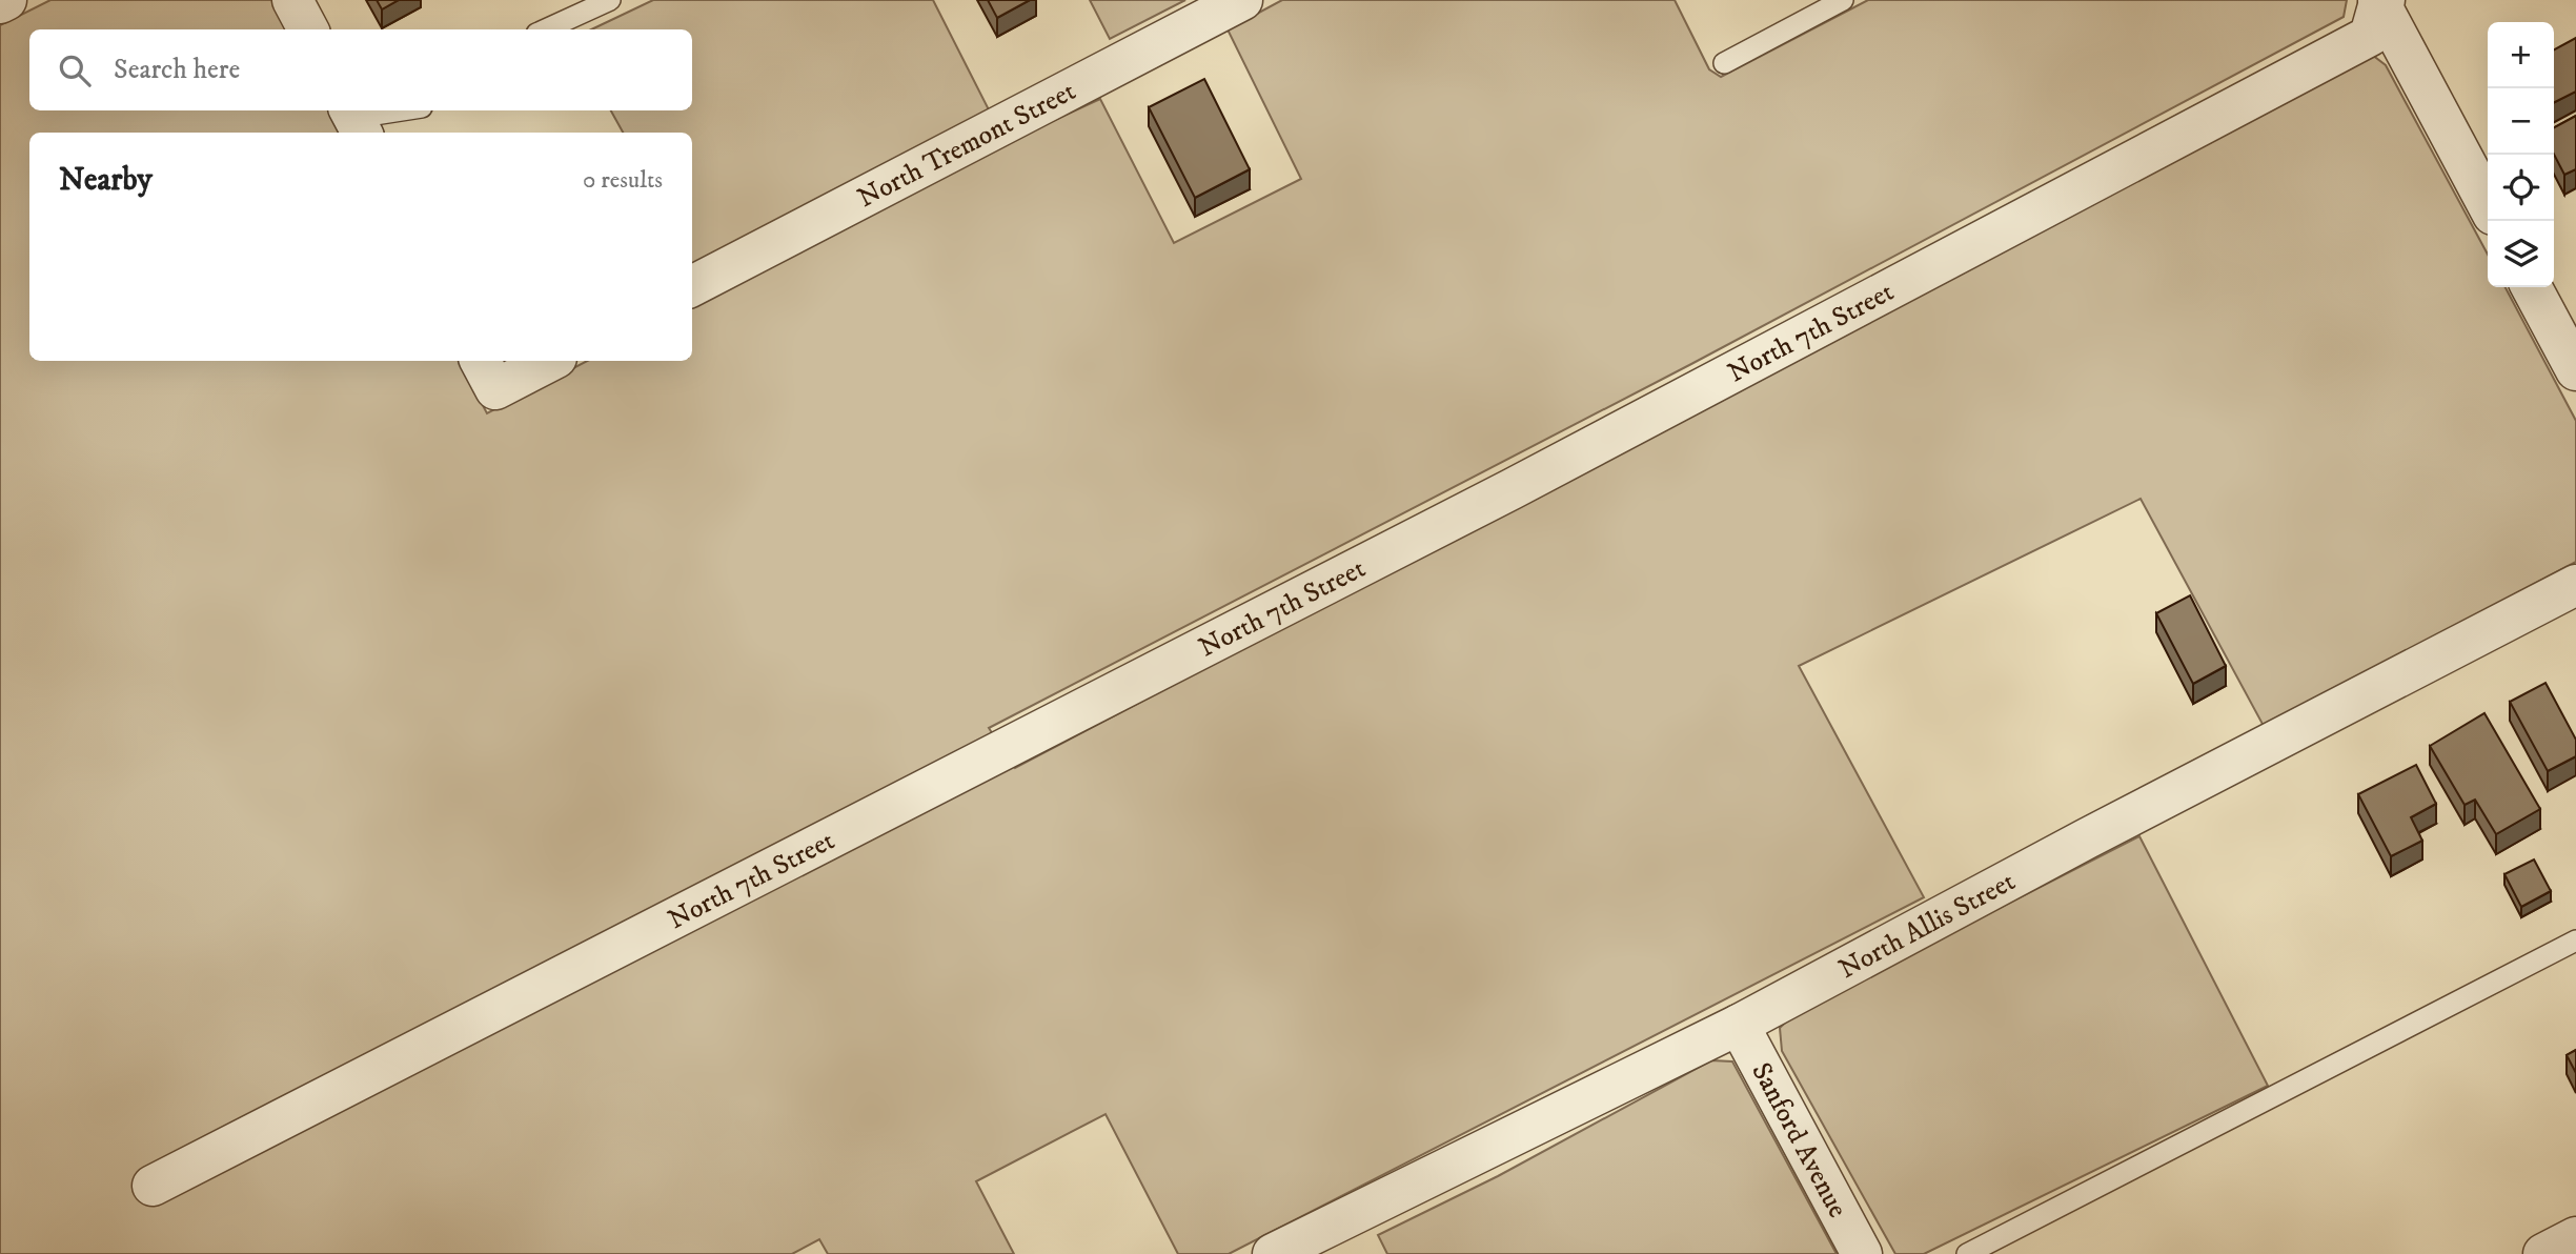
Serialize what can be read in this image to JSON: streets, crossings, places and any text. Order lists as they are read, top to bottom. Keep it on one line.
{"streets":{"street":["North Tremont Street","North 7th Street","North Allis Street","Sanford Avenue"]},"crossings":[["North Allis Street","Sanford Avenue"]],"page":{"map_buttons":["+","−"],"search":"Search here","heading":["Nearby","0 results"]}}
